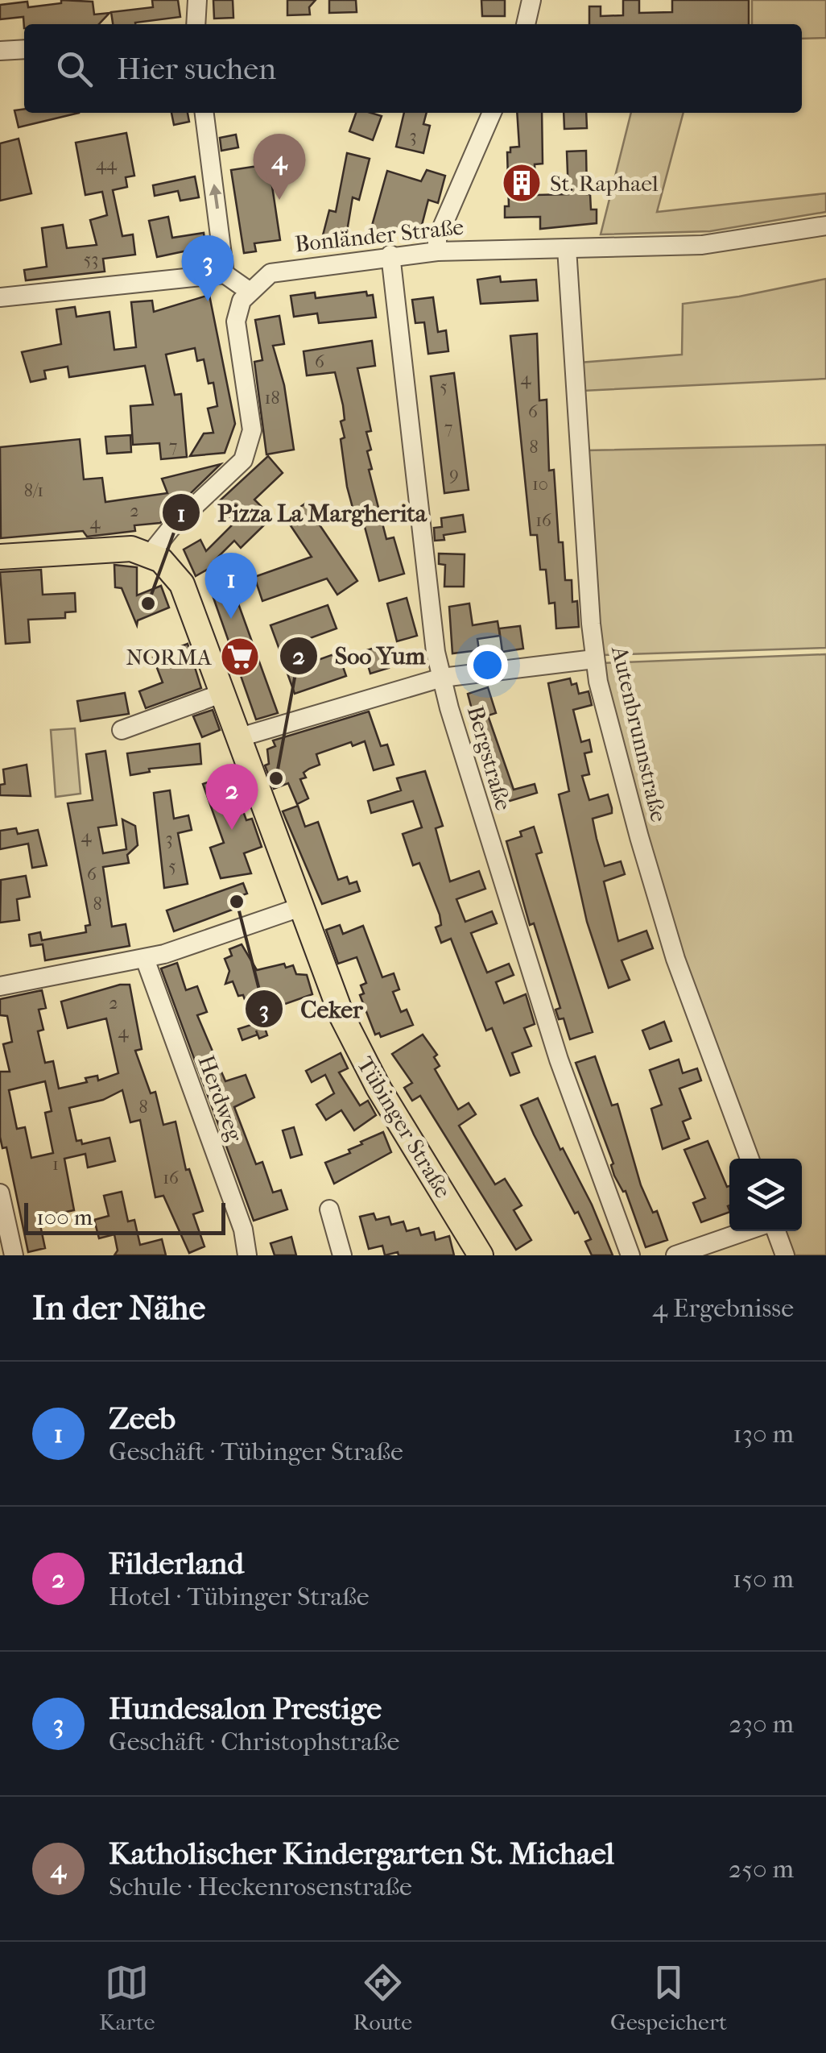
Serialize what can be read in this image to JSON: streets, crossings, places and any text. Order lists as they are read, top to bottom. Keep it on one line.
{"streets":{"main road":["Tübinger Straße"],"street":["Bonländer Straße","Autenbrunnstraße","Bergstraße","Herdweg"]},"crossings":[["Bonländer Straße","Autenbrunnstraße"],["Bonländer Straße","Bergstraße"]],"places":{"building":["St. Raphael"],"other":["Pizza La Margherita","Soo Yum","Ceker"],"supermarket":["NORMA"]},"house_numbers":["3","44","53","6","4","5","18","6","7","7","8","9","10","8/1","2","16","4","4","3","5","6","8","2","4","8","1","16"],"scale_bar":"100 m","page":{"search":"Hier suchen","pins":["4","3","1","2"],"scale":"100 m","heading":["In der Nähe","4 Ergebnisse"],"list":[{"mark":"1","name":"Zeeb","note":"Geschäft · Tübinger Straße","value":"130 m"},{"mark":"2","name":"Filderland","note":"Hotel · Tübinger Straße","value":"150 m"},{"mark":"3","name":"Hundesalon Prestige","note":"Geschäft · Christophstraße","value":"230 m"},{"mark":"4","name":"Katholischer Kindergarten St. Michael","note":"Schule · Heckenrosenstraße","value":"250 m"}],"nav":["Karte","Route","Gespeichert"]}}
